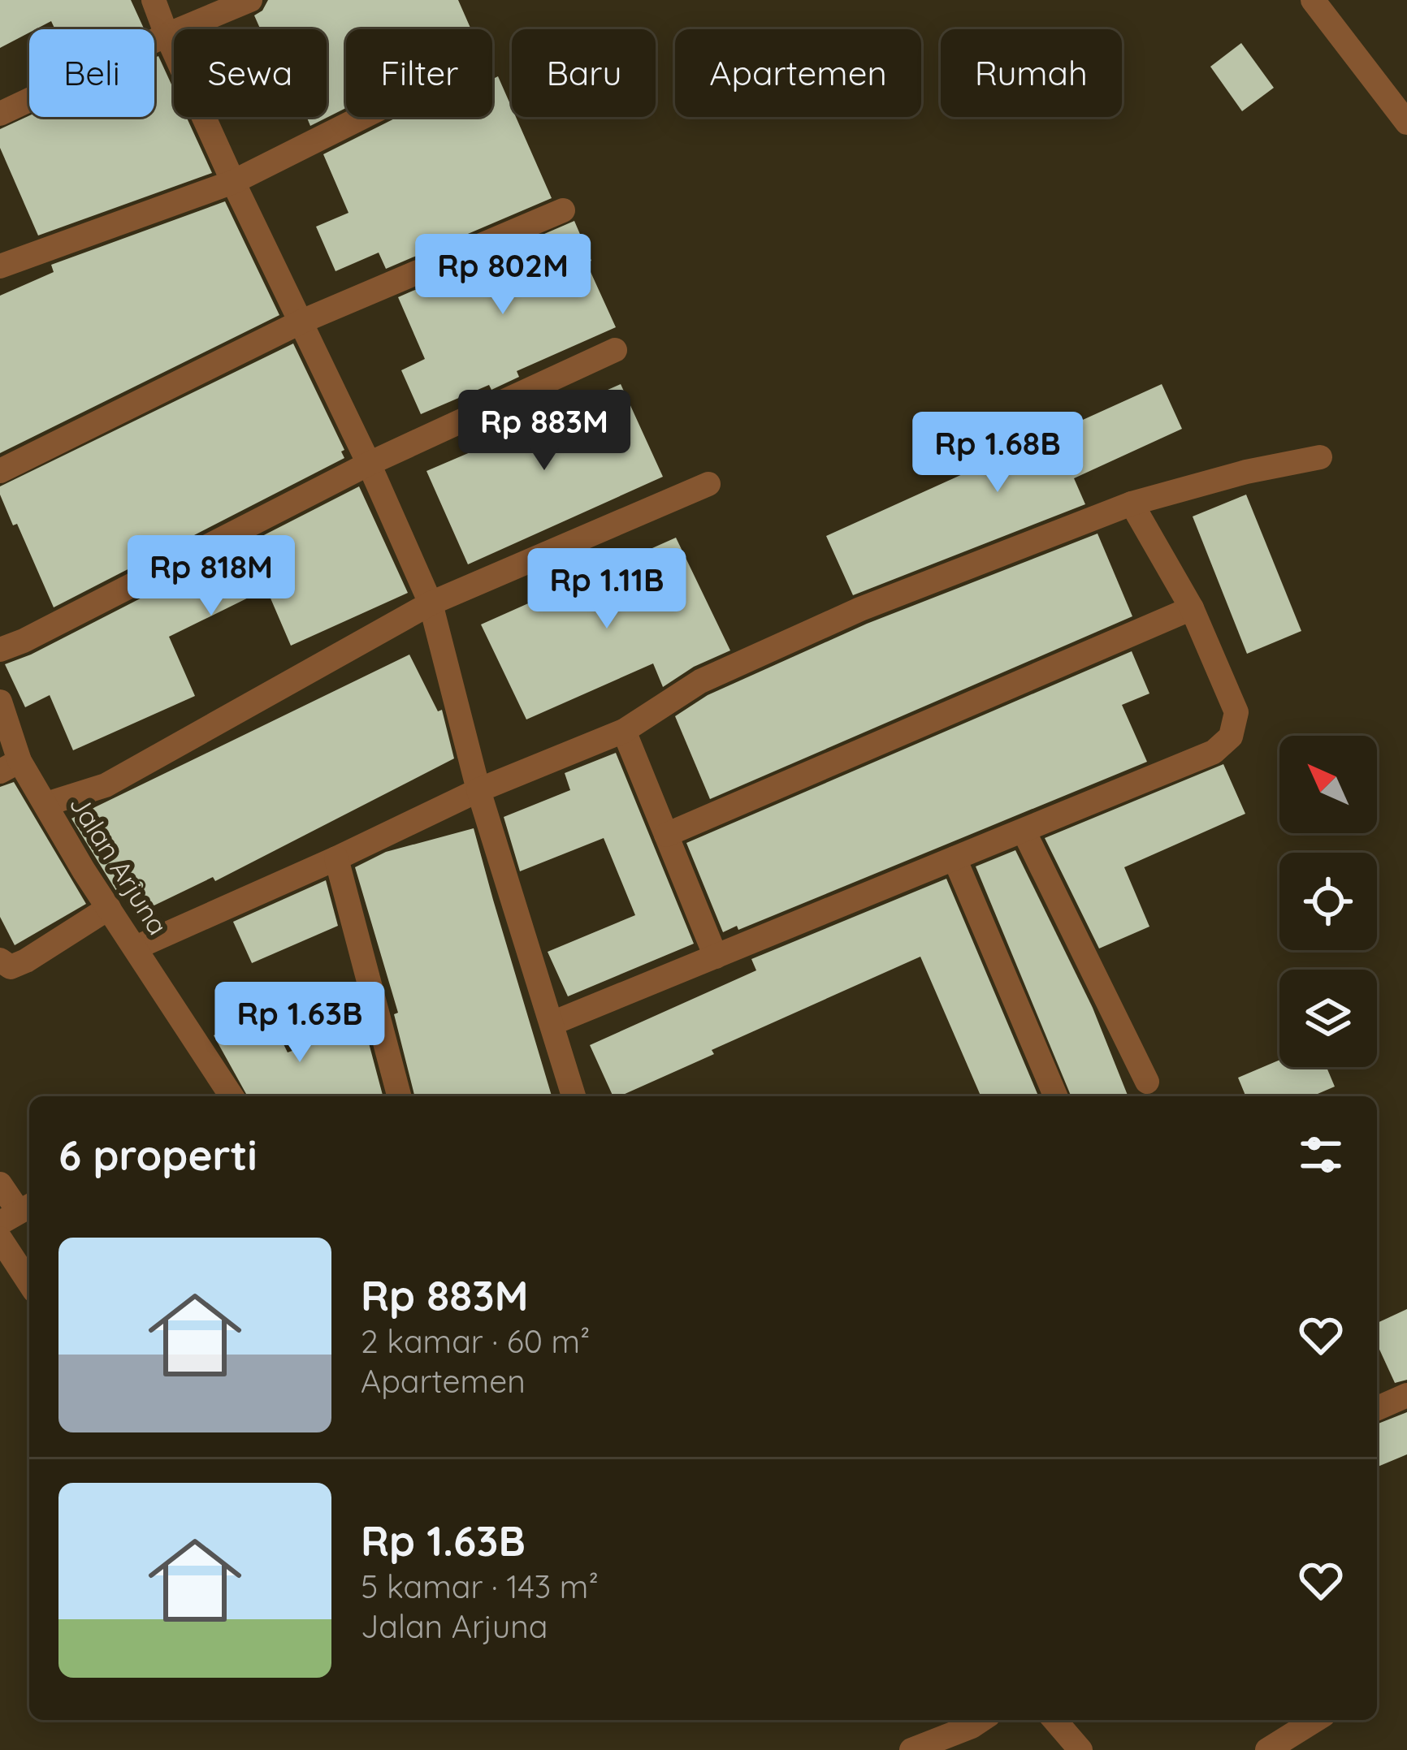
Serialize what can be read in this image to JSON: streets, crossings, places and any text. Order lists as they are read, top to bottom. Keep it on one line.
{"streets":{"street":["Jalan Arjuna"]},"north":"top left","page":{"chip":["Beli","Sewa","Filter","Baru","Apartemen","Rumah"],"price":["Rp 802M","Rp 883M","Rp 1.68B","Rp 818M","Rp 1.11B","Rp 1.63B"],"heading":"6 properti","list":[{"name":"Rp 883M","note":"2 kamar · 60 m² · Apartemen"},{"name":"Rp 1.63B","note":"5 kamar · 143 m² · Jalan Arjuna"}]}}
